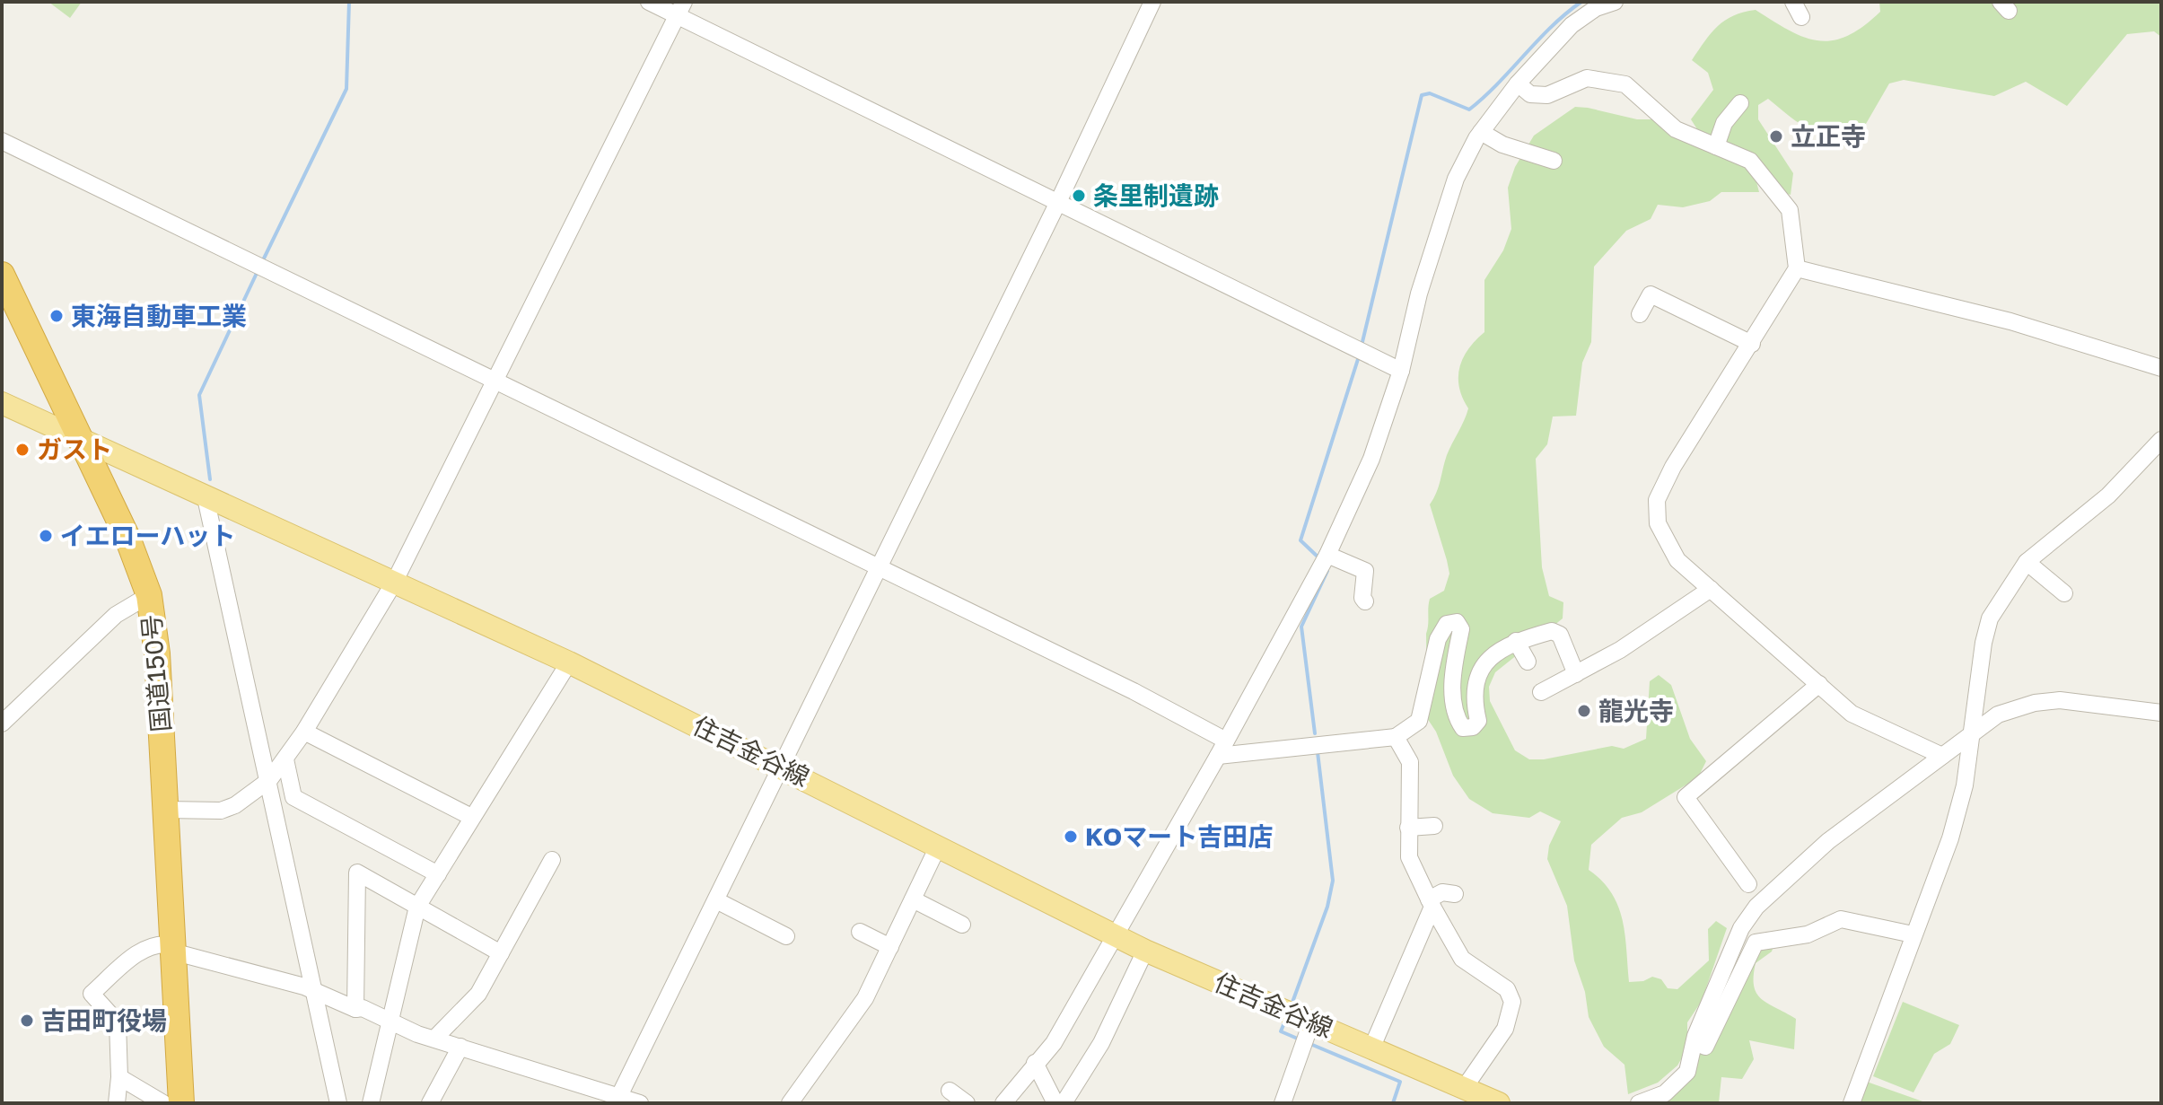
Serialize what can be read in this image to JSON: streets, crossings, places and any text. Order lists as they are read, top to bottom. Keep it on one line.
{"streets":{"highway":["国道150号"],"main road":["住吉金谷線"]},"crossings":[["国道150号","住吉金谷線"]],"places":["立正寺","条里制遺跡","東海自動車工業","ガスト","イエローハット","龍光寺","KOマート吉田店","吉田町役場"]}
